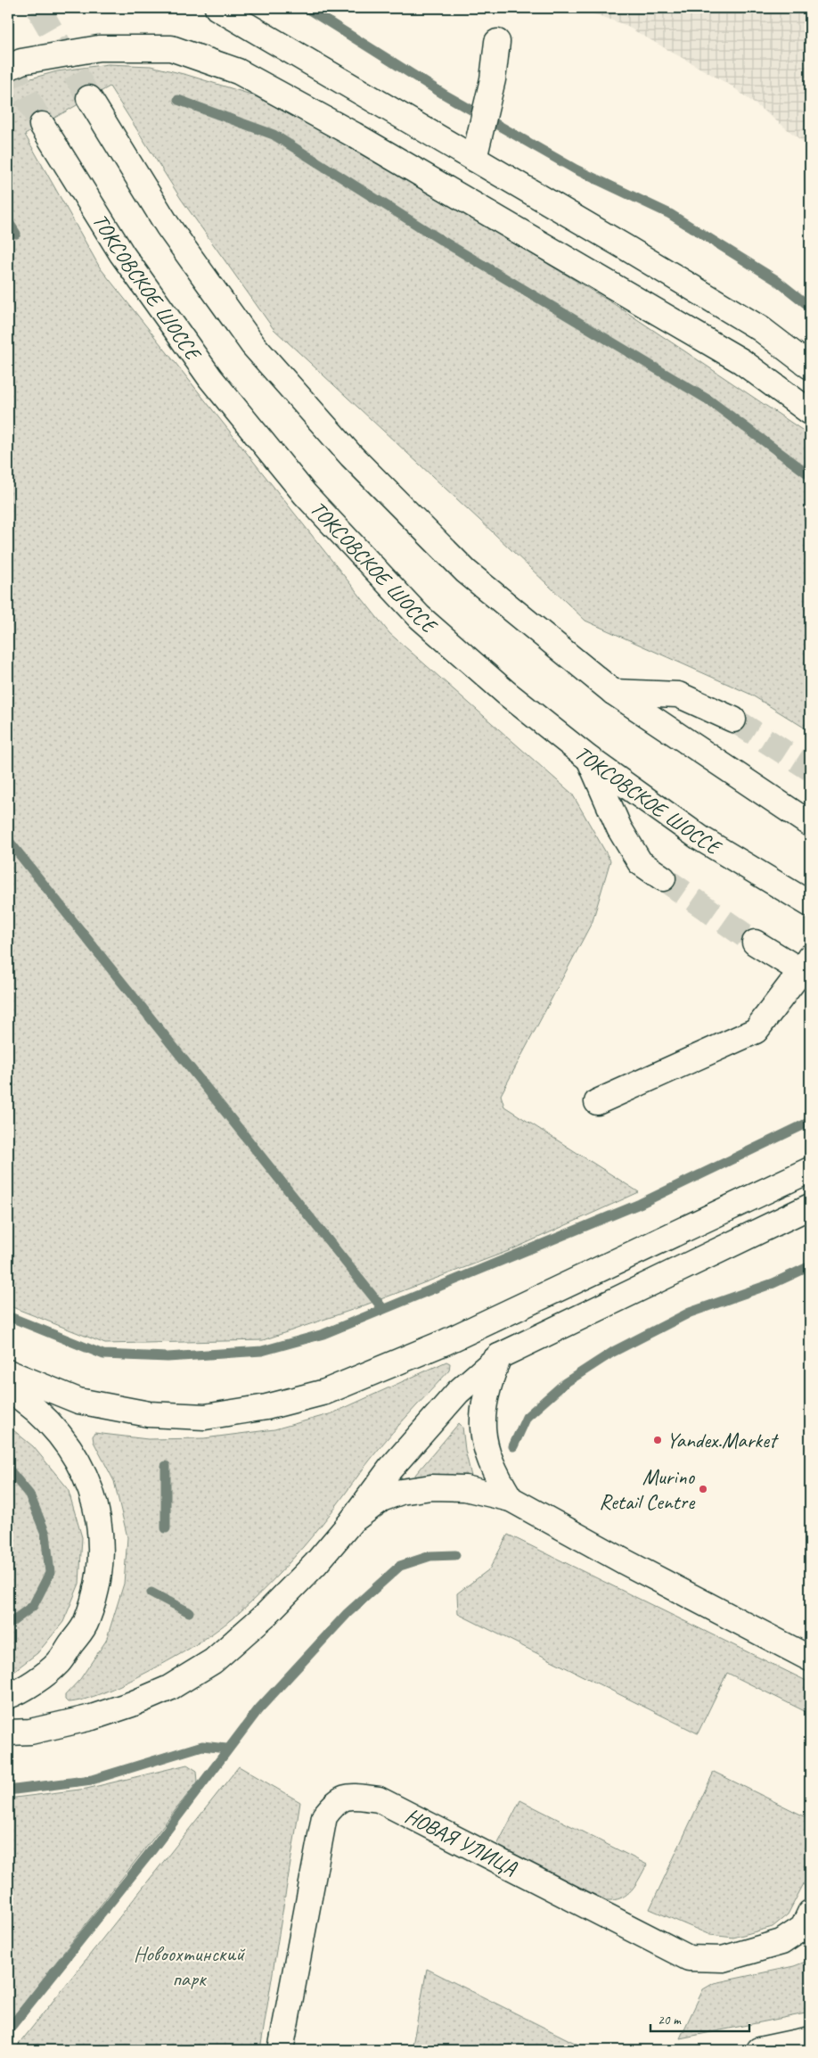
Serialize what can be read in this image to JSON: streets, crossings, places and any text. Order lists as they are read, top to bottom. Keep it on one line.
{"streets":{"main road":["ТОКСОВСКОЕ ШОССЕ","НОВАЯ УЛИЦА"]},"parks":["Новоохтинский парк"],"places":["Yandex.Market","Murino Retail Centre"],"scale_bar":"20 m"}
